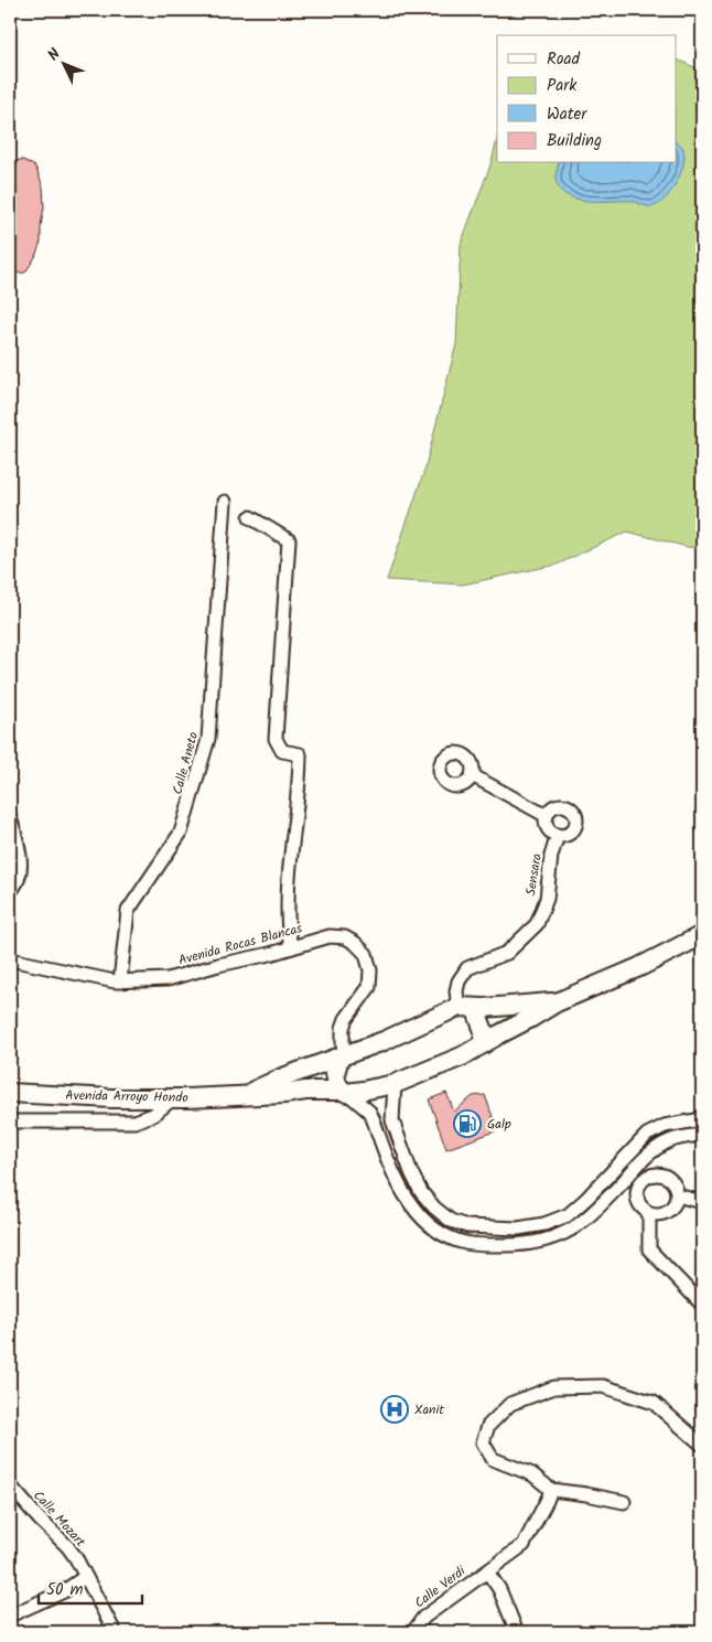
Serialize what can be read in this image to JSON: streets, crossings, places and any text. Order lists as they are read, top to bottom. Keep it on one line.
{"streets":{"main road":["Avenida Arroyo Hondo"],"street":["Calle Aneto","Sensara","Avenida Rocas Blancas","Calle Mozart","Calle Verdi"]},"crossings":[["Calle Aneto","Avenida Rocas Blancas"],["Sensara","Avenida Arroyo Hondo"],["Avenida Rocas Blancas","Avenida Arroyo Hondo"]],"places":{"fuel station":["Galp"],"hospital":["Xanit"]},"legend":["Road","Park","Water","Building"],"scale_bar":"50 m","north":"top left"}
